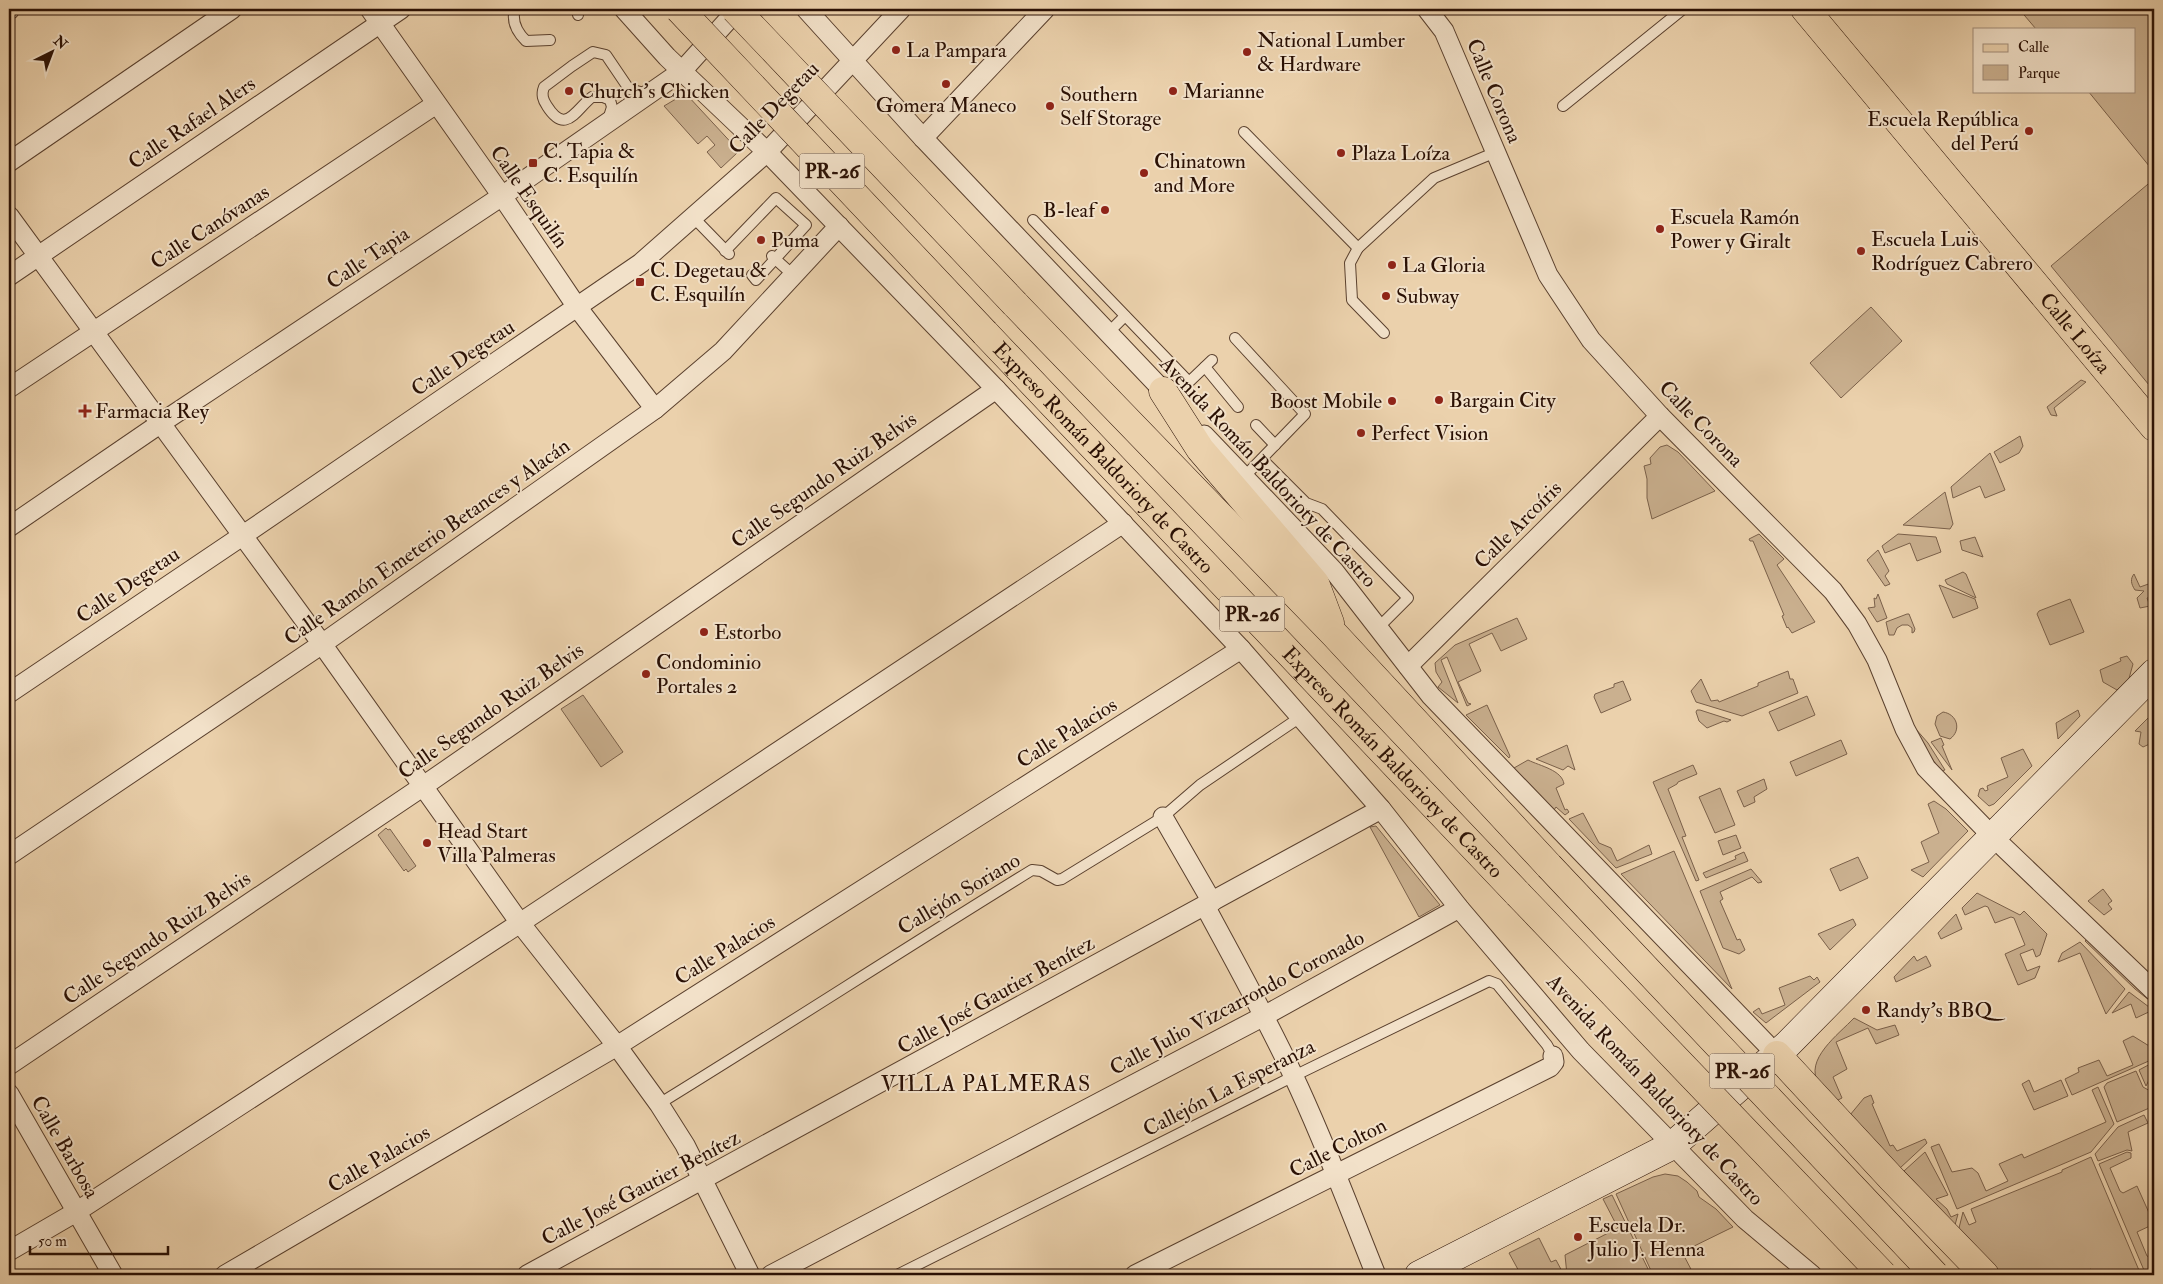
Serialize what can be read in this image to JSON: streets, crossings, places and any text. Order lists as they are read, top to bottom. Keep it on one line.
{"streets":{"main road":["PR-26","Calle Loíza","Expreso Román Baldorioty de Castro"],"street":["Calle Corona","Calle Degetau","Calle Rafael Alers","Calle Esquilín","Calle Canóvanas","Calle Tapia","Avenida Román Baldorioty de Castro","Calle Segundo Ruiz Belvis","Calle Arcoíris","Calle Ramón Emeterio Betances y Alacán","Calle Palacios","Calle José Gautier Benítez","Calle Julio Vizcarrondo Coronado","Calle Barbosa","Calle Colton"],"lane":["Callejón Soriano","Callejón La Esperanza"]},"crossings":[["Calle Corona","Calle Arcoíris"],["Calle Degetau","Calle Esquilín"],["Calle Degetau","Avenida Román Baldorioty de Castro"],["Calle Rafael Alers","Calle Esquilín"],["Calle Esquilín","Calle Canóvanas"],["Calle Esquilín","Calle Tapia"],["Calle Esquilín","Calle Ramón Emeterio Betances y Alacán"],["Calle Tapia","Expreso Román Baldorioty de Castro"],["Calle Tapia","Avenida Román Baldorioty de Castro"],["Avenida Román Baldorioty de Castro","Calle Segundo Ruiz Belvis"],["Avenida Román Baldorioty de Castro","Calle Arcoíris"],["Avenida Román Baldorioty de Castro","Calle Ramón Emeterio Betances y Alacán"],["Avenida Román Baldorioty de Castro","Calle Palacios"],["Avenida Román Baldorioty de Castro","Callejón Soriano"],["Avenida Román Baldorioty de Castro","Calle José Gautier Benítez"],["Avenida Román Baldorioty de Castro","Calle Julio Vizcarrondo Coronado"],["Callejón La Esperanza","Calle Colton"]],"districts":["VILLA PALMERAS"],"places":{"other":["La Pampara","National Lumber & Hardware","Gomera Maneco","Church's Chicken","Marianne","Southern Self Storage","Escuela República del Perú","Plaza Loíza","Chinatown and More","B-leaf","Escuela Ramón Power y Giralt","Puma","Escuela Luis Rodríguez Cabrero","La Gloria","Subway","Bargain City","Boost Mobile","Perfect Vision","Estorbo","Condominio Portales 2","Head Start Villa Palmeras","Randy's BBQ","Escuela Dr. Julio J. Henna"],"transit":["C. Tapia & C. Esquilín","C. Degetau & C. Esquilín"],"health":["Farmacia Rey"]},"legend":["Calle","Parque"],"scale_bar":"50 m","north":"top right"}
